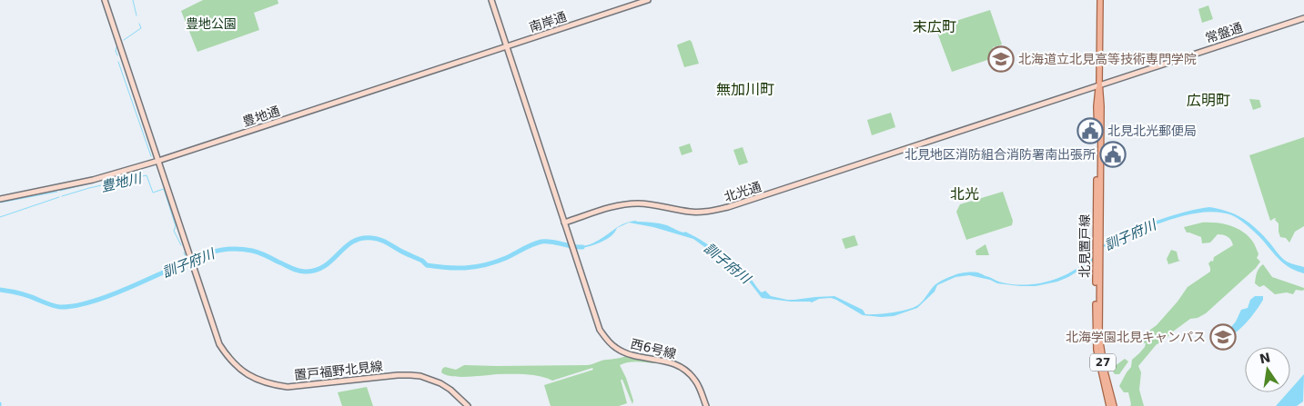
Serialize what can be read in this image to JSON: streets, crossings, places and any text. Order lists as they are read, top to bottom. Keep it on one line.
{"streets":{"main road":["南岸通","常盤通","豊地通","北光通","北見置戸線","西6号線","27","置戸福野北見線"]},"crossings":[["南岸通","豊地通"],["常盤通","北光通"],["常盤通","北見置戸線"],["豊地通","置戸福野北見線"],["北光通","北見置戸線"],["北光通","西6号線"]],"districts":["末広町","無加川町","広明町","北光"],"water":["豊地川","訓子府川"],"parks":["豊地公園"],"places":{"school or university":["北海道立北見高等技術専門学院","北海学園北見キャンパス"],"public building":["北見北光郵便局","北見地区消防組合消防署南出張所"]},"north":"top"}
